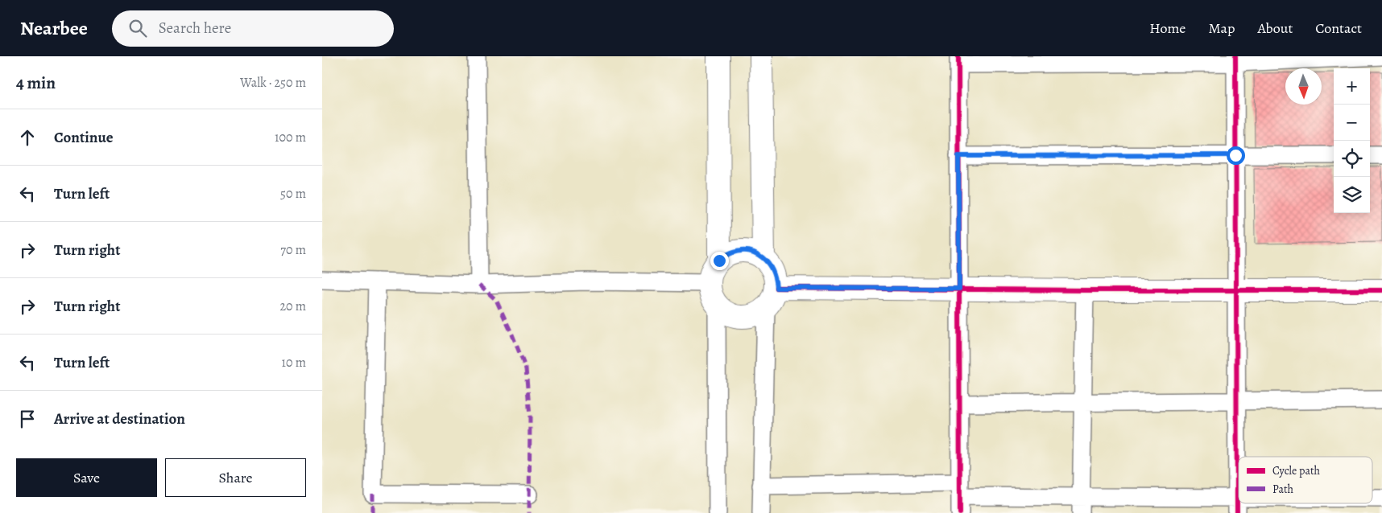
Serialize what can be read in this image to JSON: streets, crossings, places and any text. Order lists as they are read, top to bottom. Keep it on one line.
{"legend":["Cycle path","Path"],"north":"bottom","page":{"header":"Nearbee","search":"Search here","nav":["Home","Map","About","Contact"],"heading":["4 min","Walk · 250 m"],"map_buttons":["+","−"],"list":[["Continue","100 m"],["Turn left","50 m"],["Turn right","70 m"],["Turn right","20 m"],["Turn left","10 m"],"Arrive at destination"],"buttons":["Save","Share"]}}
